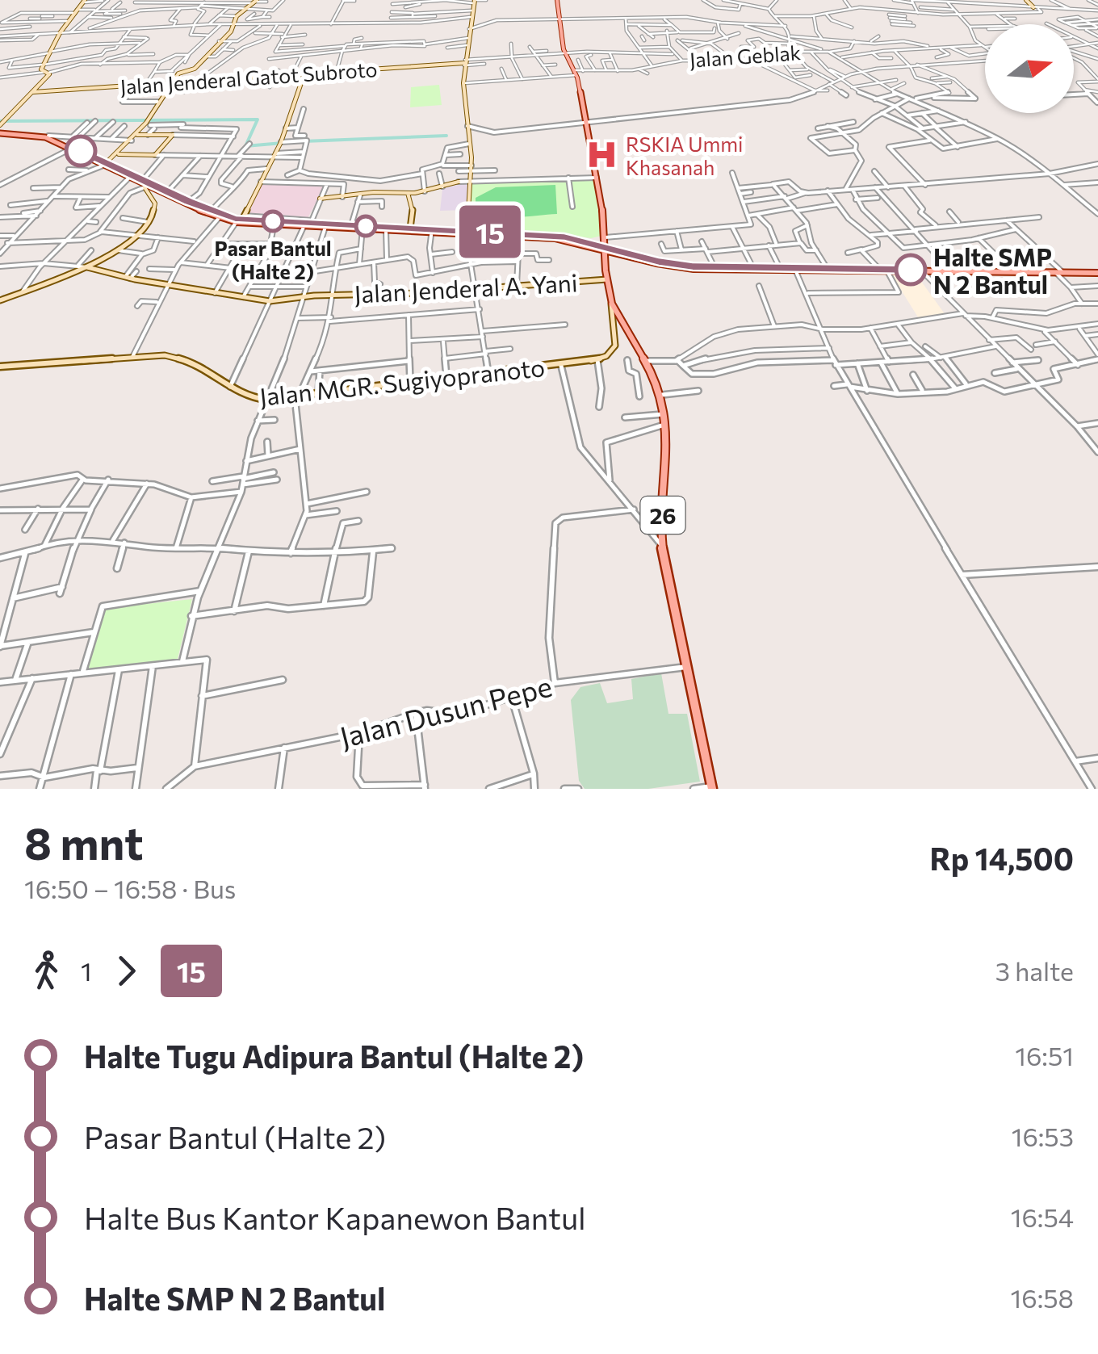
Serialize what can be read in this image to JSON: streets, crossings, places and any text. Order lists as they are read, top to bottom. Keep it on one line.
{"streets":{"main road":["Jalan Jenderal Gatot Subroto","Jalan Jenderal A. Yani","Jalan MGR. Sugiyopranoto","26"],"street":["Jalan Geblak","Jalan Dusun Pepe"]},"crossings":[["Jalan Jenderal A. Yani","26"],["26","Jalan Dusun Pepe"]],"places":{"hospital":["RSKIA Ummi Khasanah"],"other":["Pasar Bantul (Halte 2)","Halte SMP N 2 Bantul"]},"lines":["bus line 15"],"north":"right","page":{"on_map":"15","heading":["8 mnt","16:50 – 16:58 · Bus","Rp 14,500"],"legs":["1","15","3 halte"],"list":[{"name":"Halte Tugu Adipura Bantul (Halte 2)","value":"16:51"},{"name":"Pasar Bantul (Halte 2)","value":"16:53"},{"name":"Halte Bus Kantor Kapanewon Bantul","value":"16:54"},{"name":"Halte SMP N 2 Bantul","value":"16:58"}]}}
